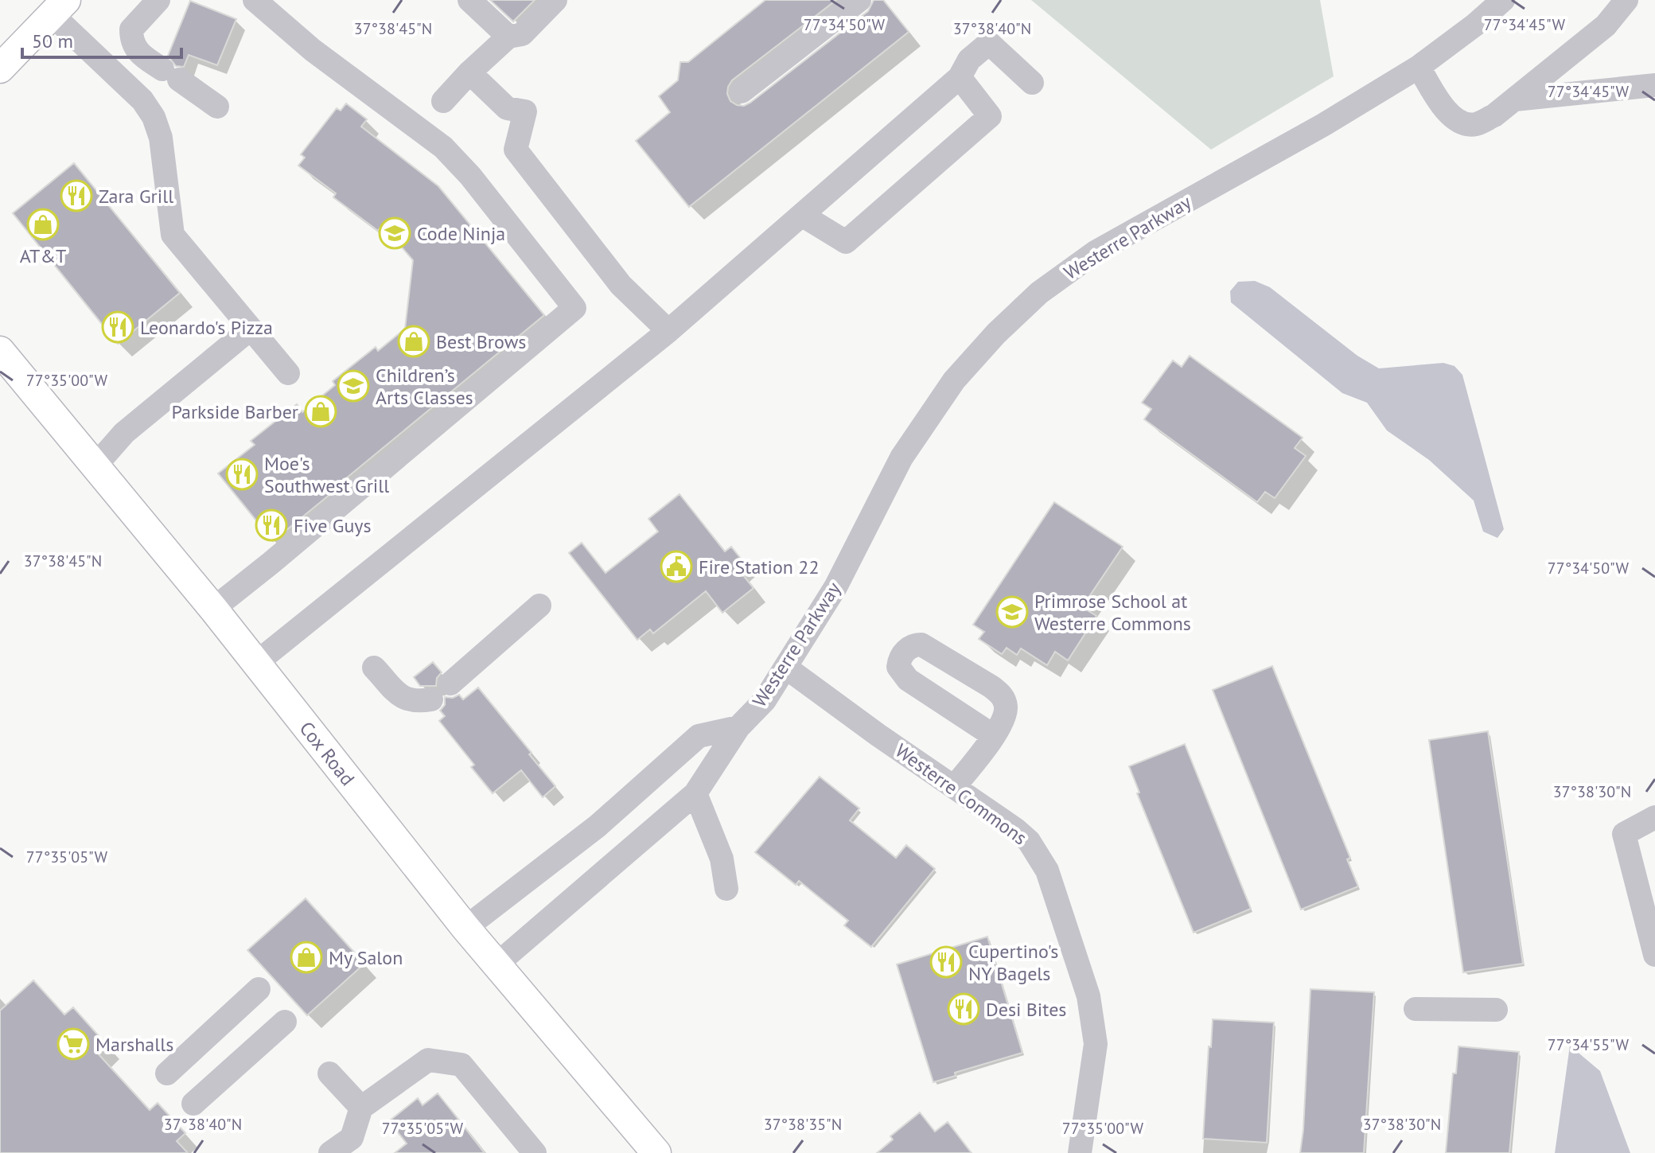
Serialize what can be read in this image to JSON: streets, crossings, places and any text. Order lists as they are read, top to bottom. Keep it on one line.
{"streets":{"main road":["Cox Road"],"street":["Westerre Parkway","Westerre Commons"]},"crossings":[["Westerre Parkway","Cox Road"],["Westerre Parkway","Westerre Commons"]],"places":{"restaurant":["Zara Grill","Leonardo's Pizza","Moe's Southwest Grill","Five Guys","Cupertino's NY Bagels","Desi Bites"],"shop":["AT&T","Best Brows","Parkside Barber","My Salon"],"school or university":["Code Ninja","Children’s Arts Classes","Primrose School at Westerre Commons"],"public building":["Fire Station 22"],"supermarket":["Marshalls"]},"scale_bar":"50 m","coordinates":["77°34'45\"W","77°34'50\"W","37°38'45\"N","37°38'40\"N","77°35'00\"W","37°38'30\"N","77°35'05\"W","77°34'55\"W","37°38'35\"N"]}
